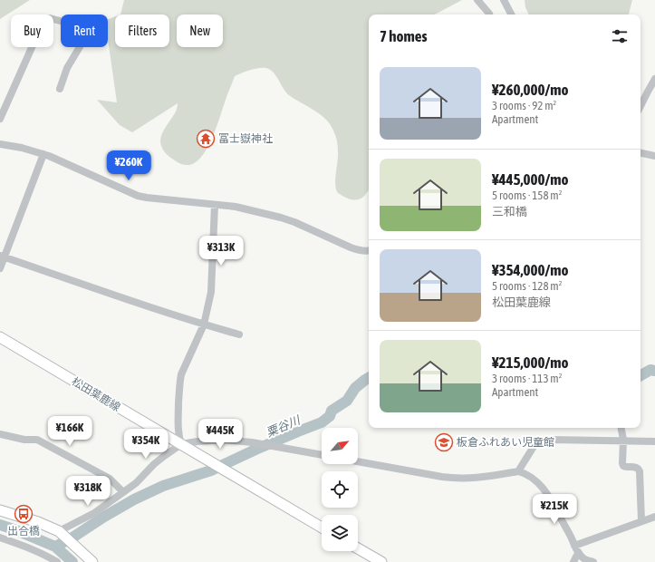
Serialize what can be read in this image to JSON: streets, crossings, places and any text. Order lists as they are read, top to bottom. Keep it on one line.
{"streets":{"main road":["松田葉鹿線"]},"water":["粟谷川"],"places":{"temple":["冨士嶽神社"],"school or university":["板倉ふれあい児童館"],"bus stop":["出合橋"]},"north":"top right","page":{"chip":["Buy","Rent","Filters","New"],"heading":"7 homes","list":[{"name":"¥260,000/mo","note":"3 rooms · 92 m² · Apartment"},{"name":"¥445,000/mo","note":"5 rooms · 158 m² · 三和橋"},{"name":"¥354,000/mo","note":"5 rooms · 128 m² · 松田葉鹿線"},{"name":"¥215,000/mo","note":"3 rooms · 113 m² · Apartment"}],"price":["¥260K","¥313K","¥166K","¥445K","¥354K","¥318K","¥215K"]}}
